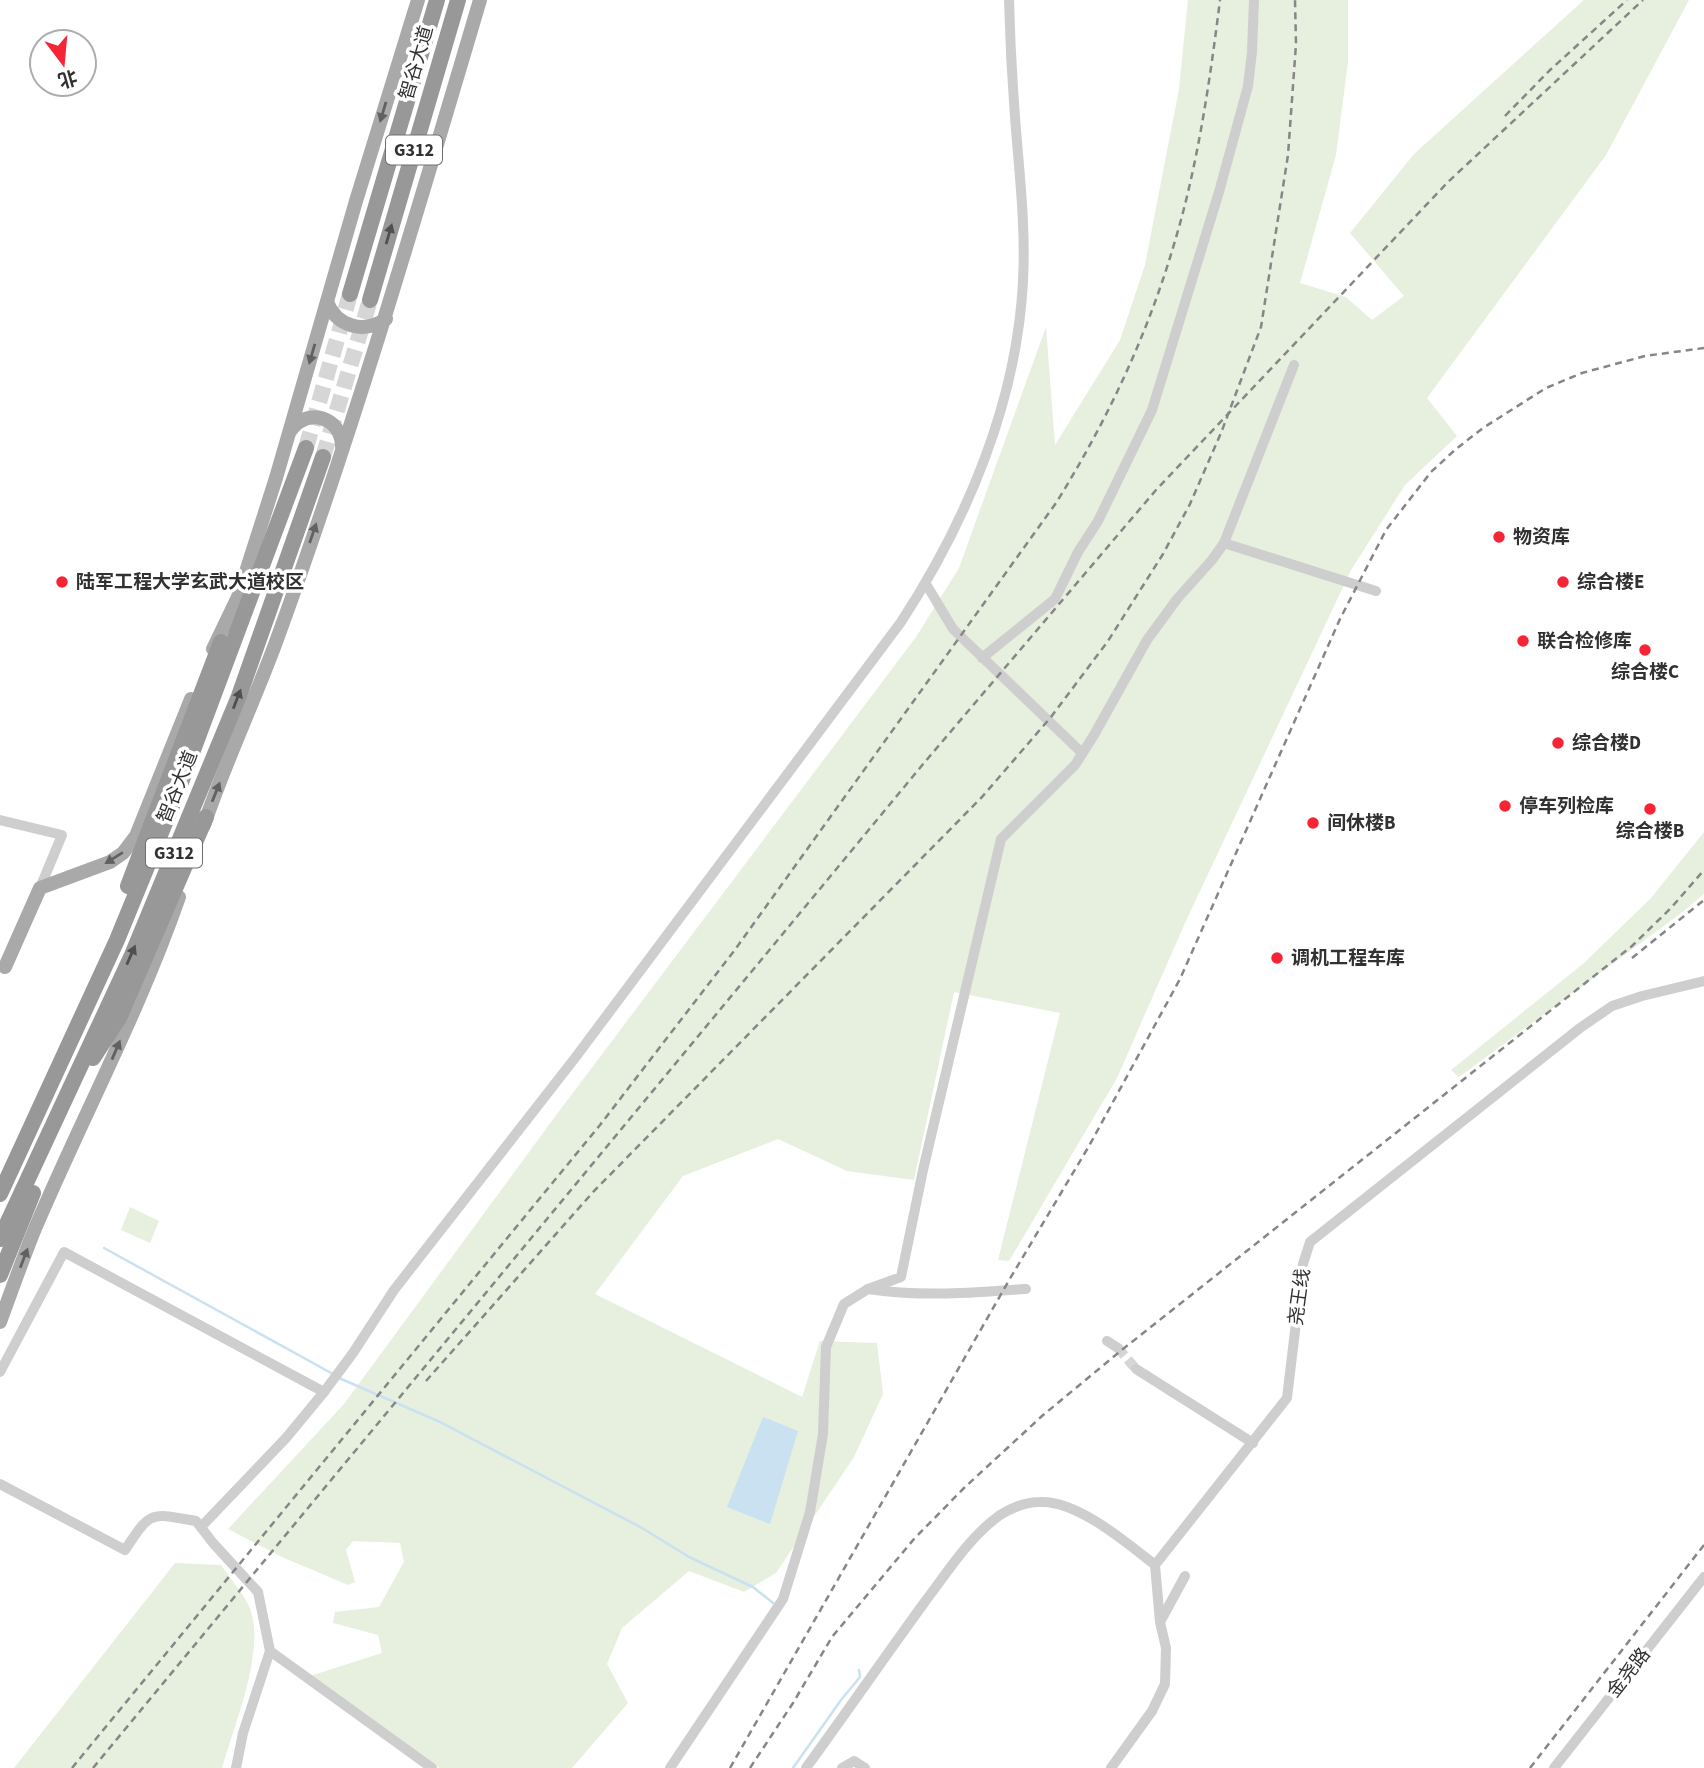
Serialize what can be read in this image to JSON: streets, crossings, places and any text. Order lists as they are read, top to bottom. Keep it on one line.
{"streets":{"highway":["智谷大道","G312"],"street":["尧王线","金尧路"]},"places":["物资库","陆军工程大学玄武大道校区","综合楼E","联合检修库","综合楼C","综合楼D","停车列检库","综合楼B","间休楼B","调机工程车库"],"north":"bottom"}
